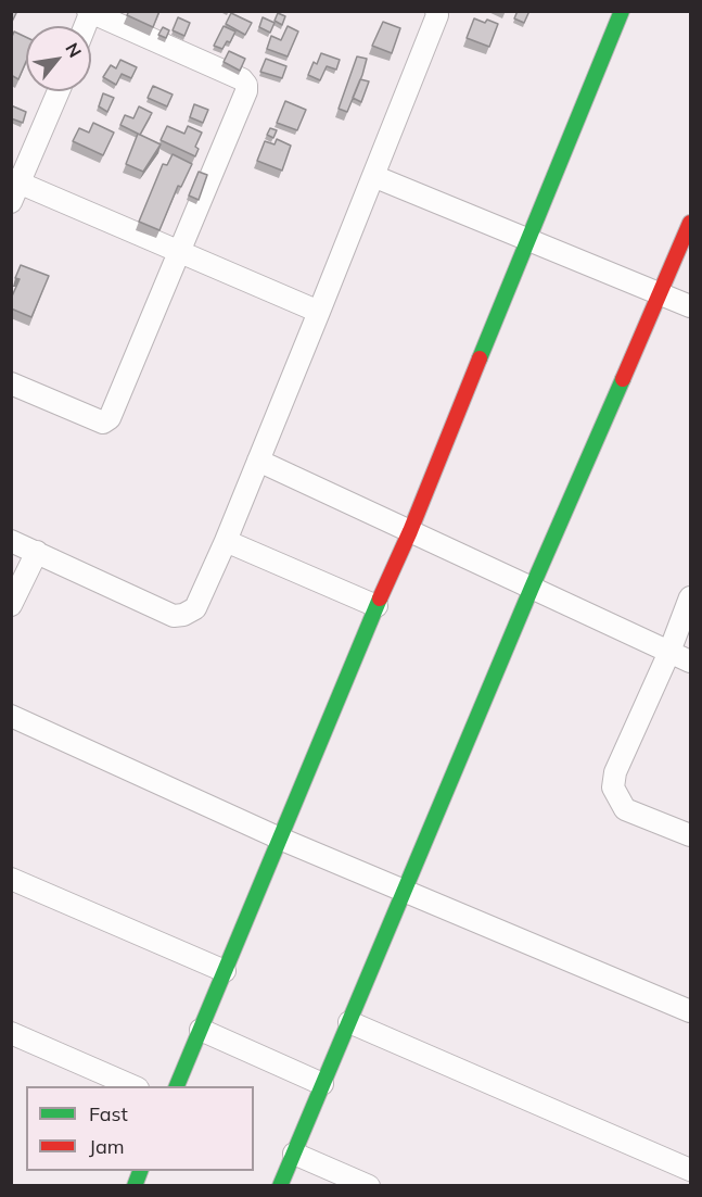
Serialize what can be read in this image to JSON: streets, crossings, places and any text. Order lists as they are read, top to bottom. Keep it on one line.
{"legend":["Fast","Jam"],"north":"top right"}
